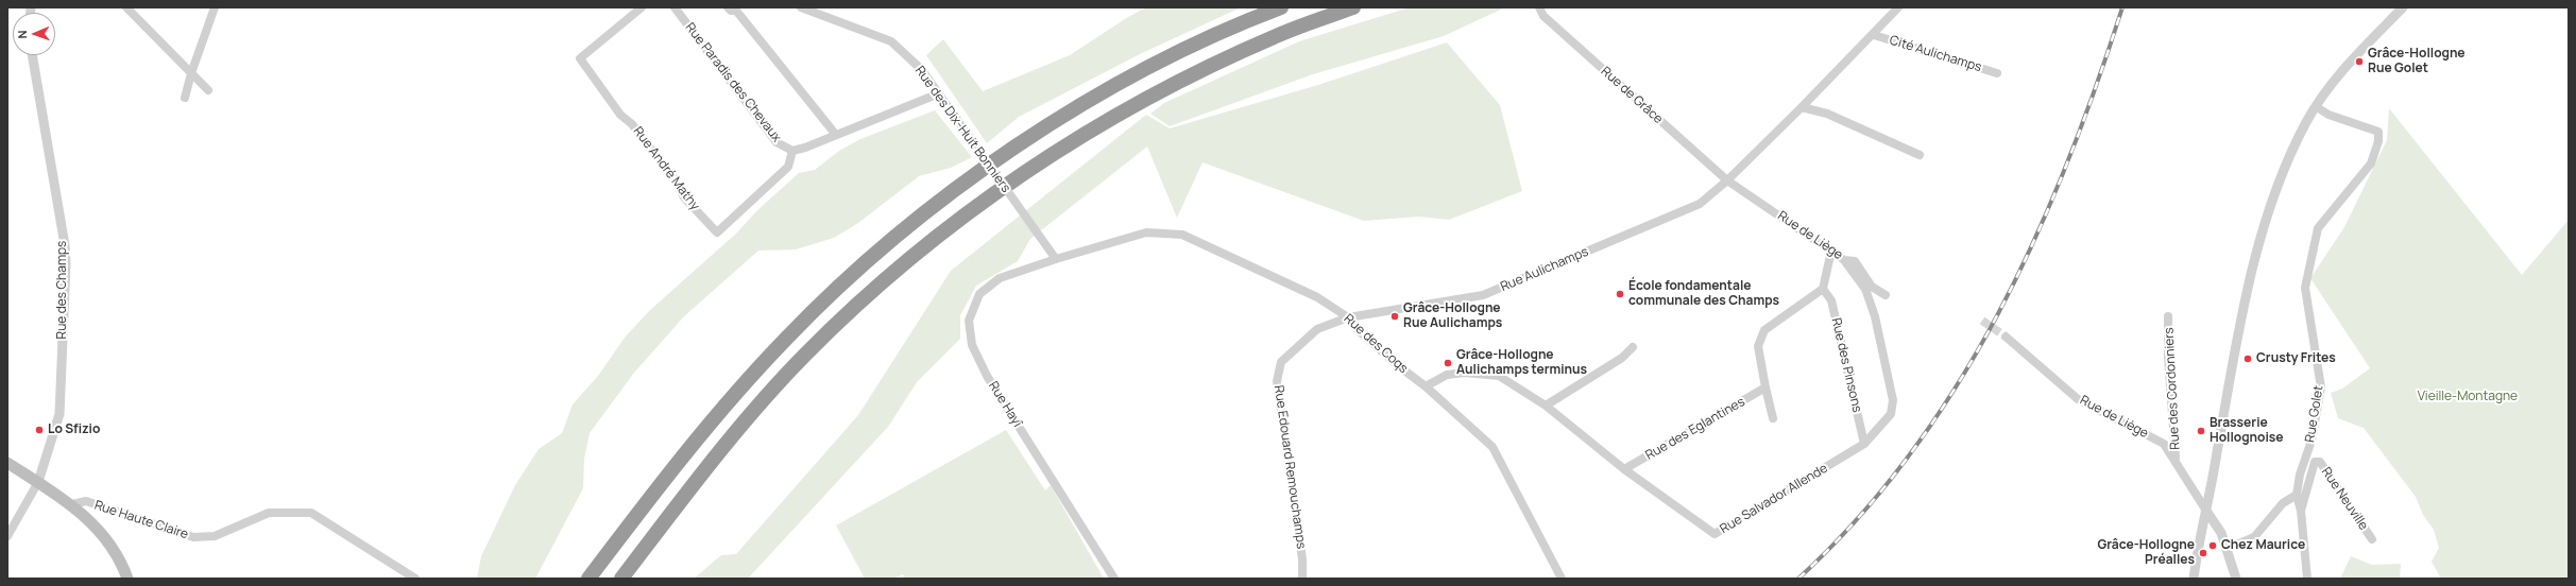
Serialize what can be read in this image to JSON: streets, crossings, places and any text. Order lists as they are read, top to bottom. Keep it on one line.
{"streets":{"street":["Cité Aulichamps","Rue Paradis des Chevaux","Rue de Grâce","Rue des Dix-Huit Bonniers","Rue André Mathy","Rue de Liège","Rue Aulichamps","Rue des Champs","Rue des Coqs","Rue des Pinsons","Rue des Cordonniers","Rue Hayî","Rue Golet","Rue des Eglantines","Rue Edouard Remouchamps","Rue Salvador Allende","Rue Neuville","Rue Haute Claire"]},"crossings":[["Cité Aulichamps","Rue de Grâce"],["Cité Aulichamps","Rue de Liège"],["Cité Aulichamps","Rue Aulichamps"],["Rue Paradis des Chevaux","Rue des Dix-Huit Bonniers"],["Rue Paradis des Chevaux","Rue André Mathy"],["Rue de Grâce","Rue de Liège"],["Rue de Grâce","Rue Aulichamps"],["Rue des Dix-Huit Bonniers","Rue des Coqs"],["Rue des Dix-Huit Bonniers","Rue Hayî"],["Rue de Liège","Rue Aulichamps"],["Rue de Liège","Rue des Cordonniers"],["Rue de Liège","Rue Salvador Allende"],["Rue Aulichamps","Rue des Coqs"],["Rue Aulichamps","Rue Edouard Remouchamps"],["Rue des Coqs","Rue Hayî"],["Rue des Coqs","Rue Edouard Remouchamps"],["Rue des Coqs","Rue Salvador Allende"],["Rue des Pinsons","Rue Salvador Allende"],["Rue Golet","Rue Neuville"],["Rue des Eglantines","Rue Salvador Allende"]],"parks":["Vieille-Montagne"],"places":["Grâce-Hollogne Rue Golet","École fondamentale communale des Champs","Grâce-Hollogne Rue Aulichamps","Crusty Frites","Grâce-Hollogne Aulichamps terminus","Lo Sfizio","Brasserie Hollognoise","Chez Maurice","Grâce-Hollogne Préalles"],"north":"left"}
